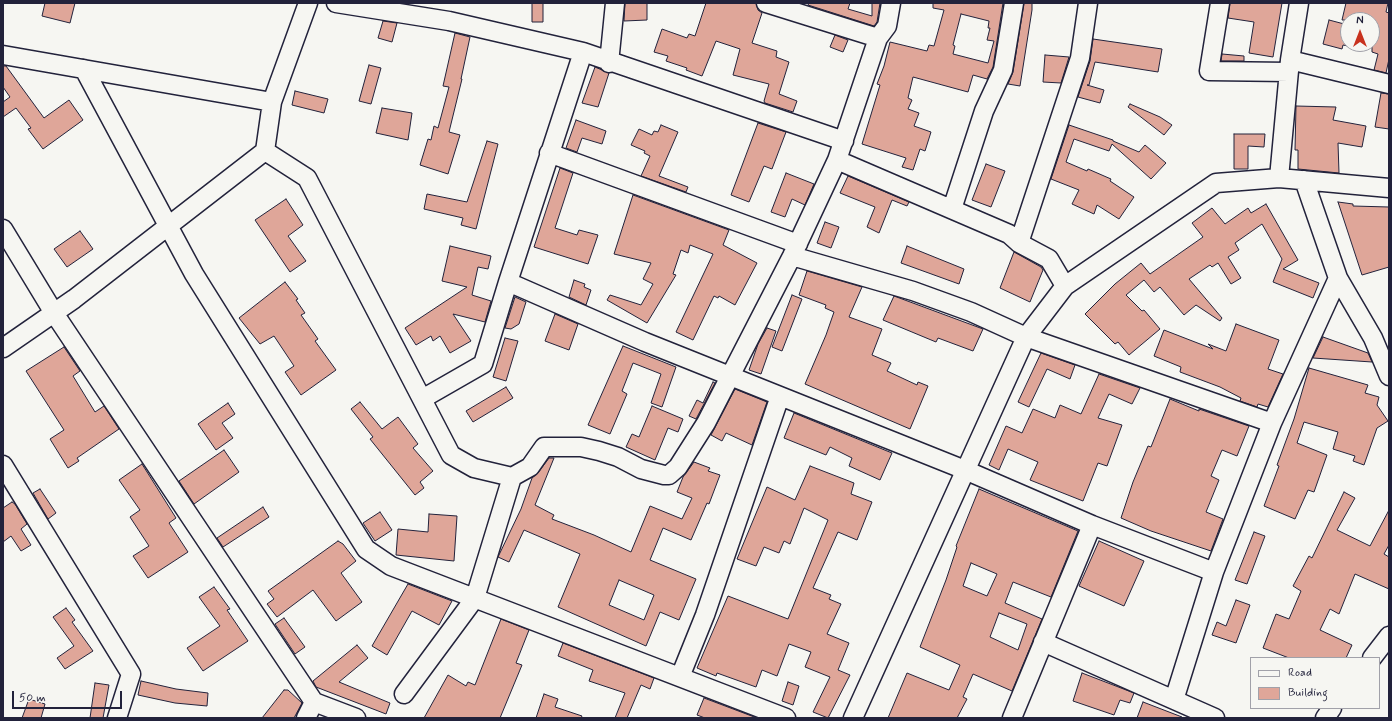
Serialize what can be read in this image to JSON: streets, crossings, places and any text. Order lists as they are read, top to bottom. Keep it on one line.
{"legend":["Road","Building"],"scale_bar":"50 m","north":"top"}
